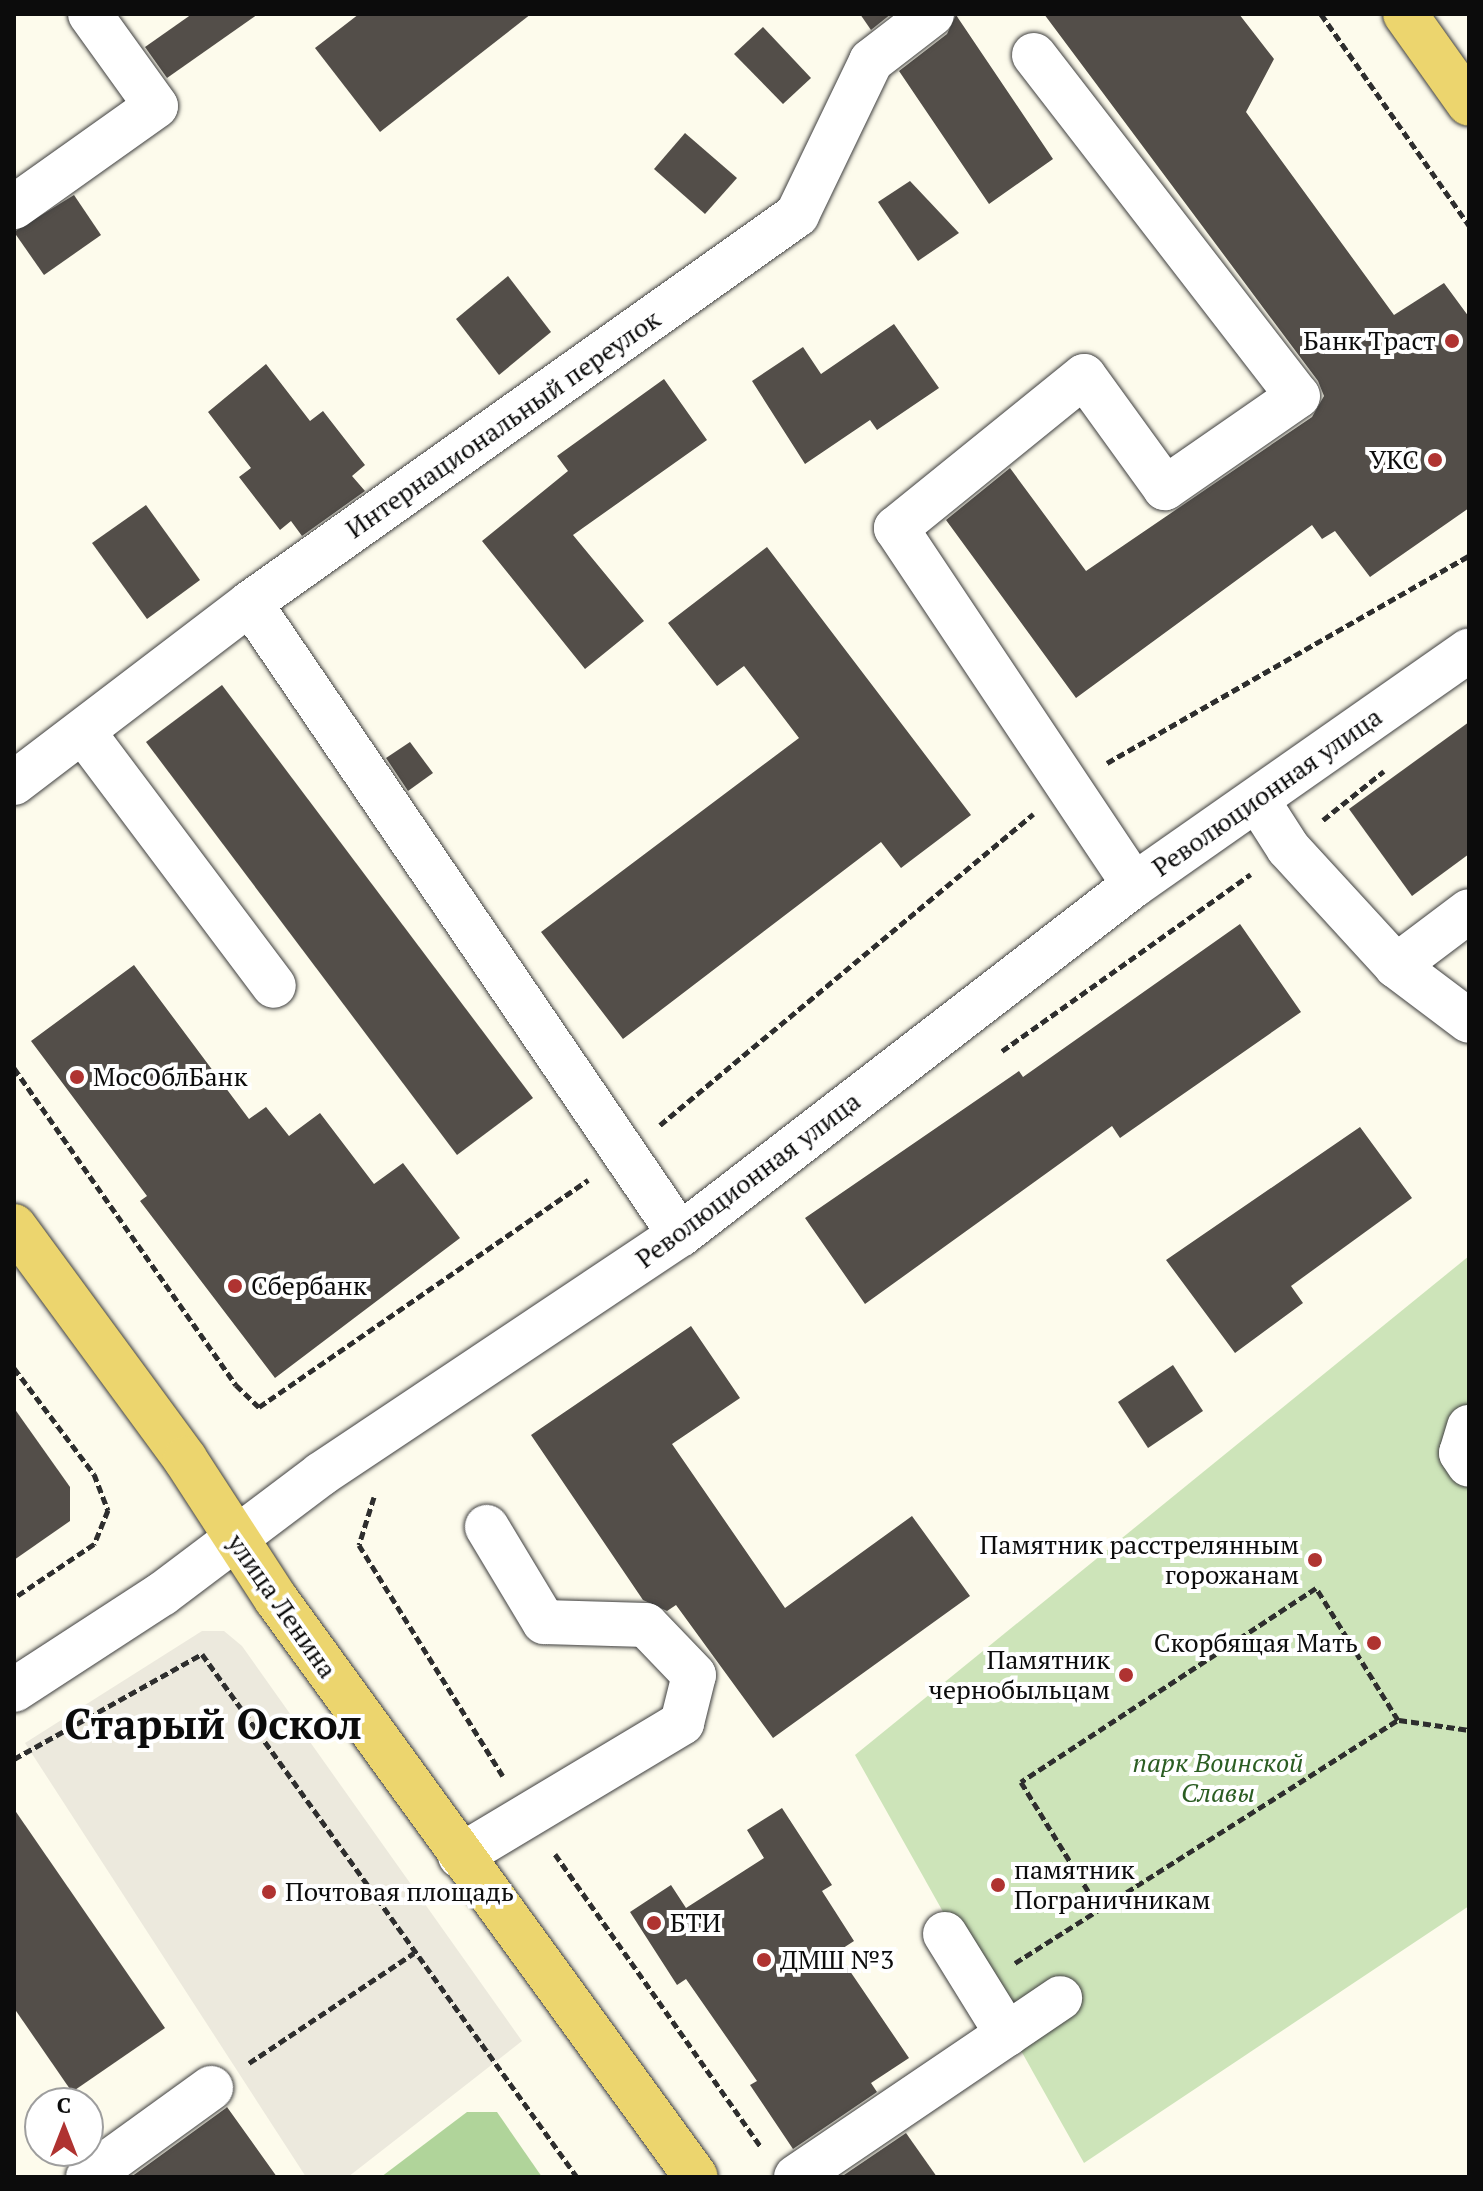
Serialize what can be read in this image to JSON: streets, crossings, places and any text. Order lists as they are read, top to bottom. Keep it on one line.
{"streets":{"main road":["улица Ленина"],"street":["Интернациональный переулок","Революционная улица"]},"crossings":[["Революционная улица","улица Ленина"]],"districts":["Старый Оскол"],"parks":["парк Воинской Славы"],"places":["Банк Траст","УКС","МосОблБанк","Сбербанк","Памятник расстрелянным горожанам","Скорбящая Мать","Памятник чернобыльцам","памятник Пограничникам","Почтовая площадь","БТИ","ДМШ №3"],"north":"top"}
